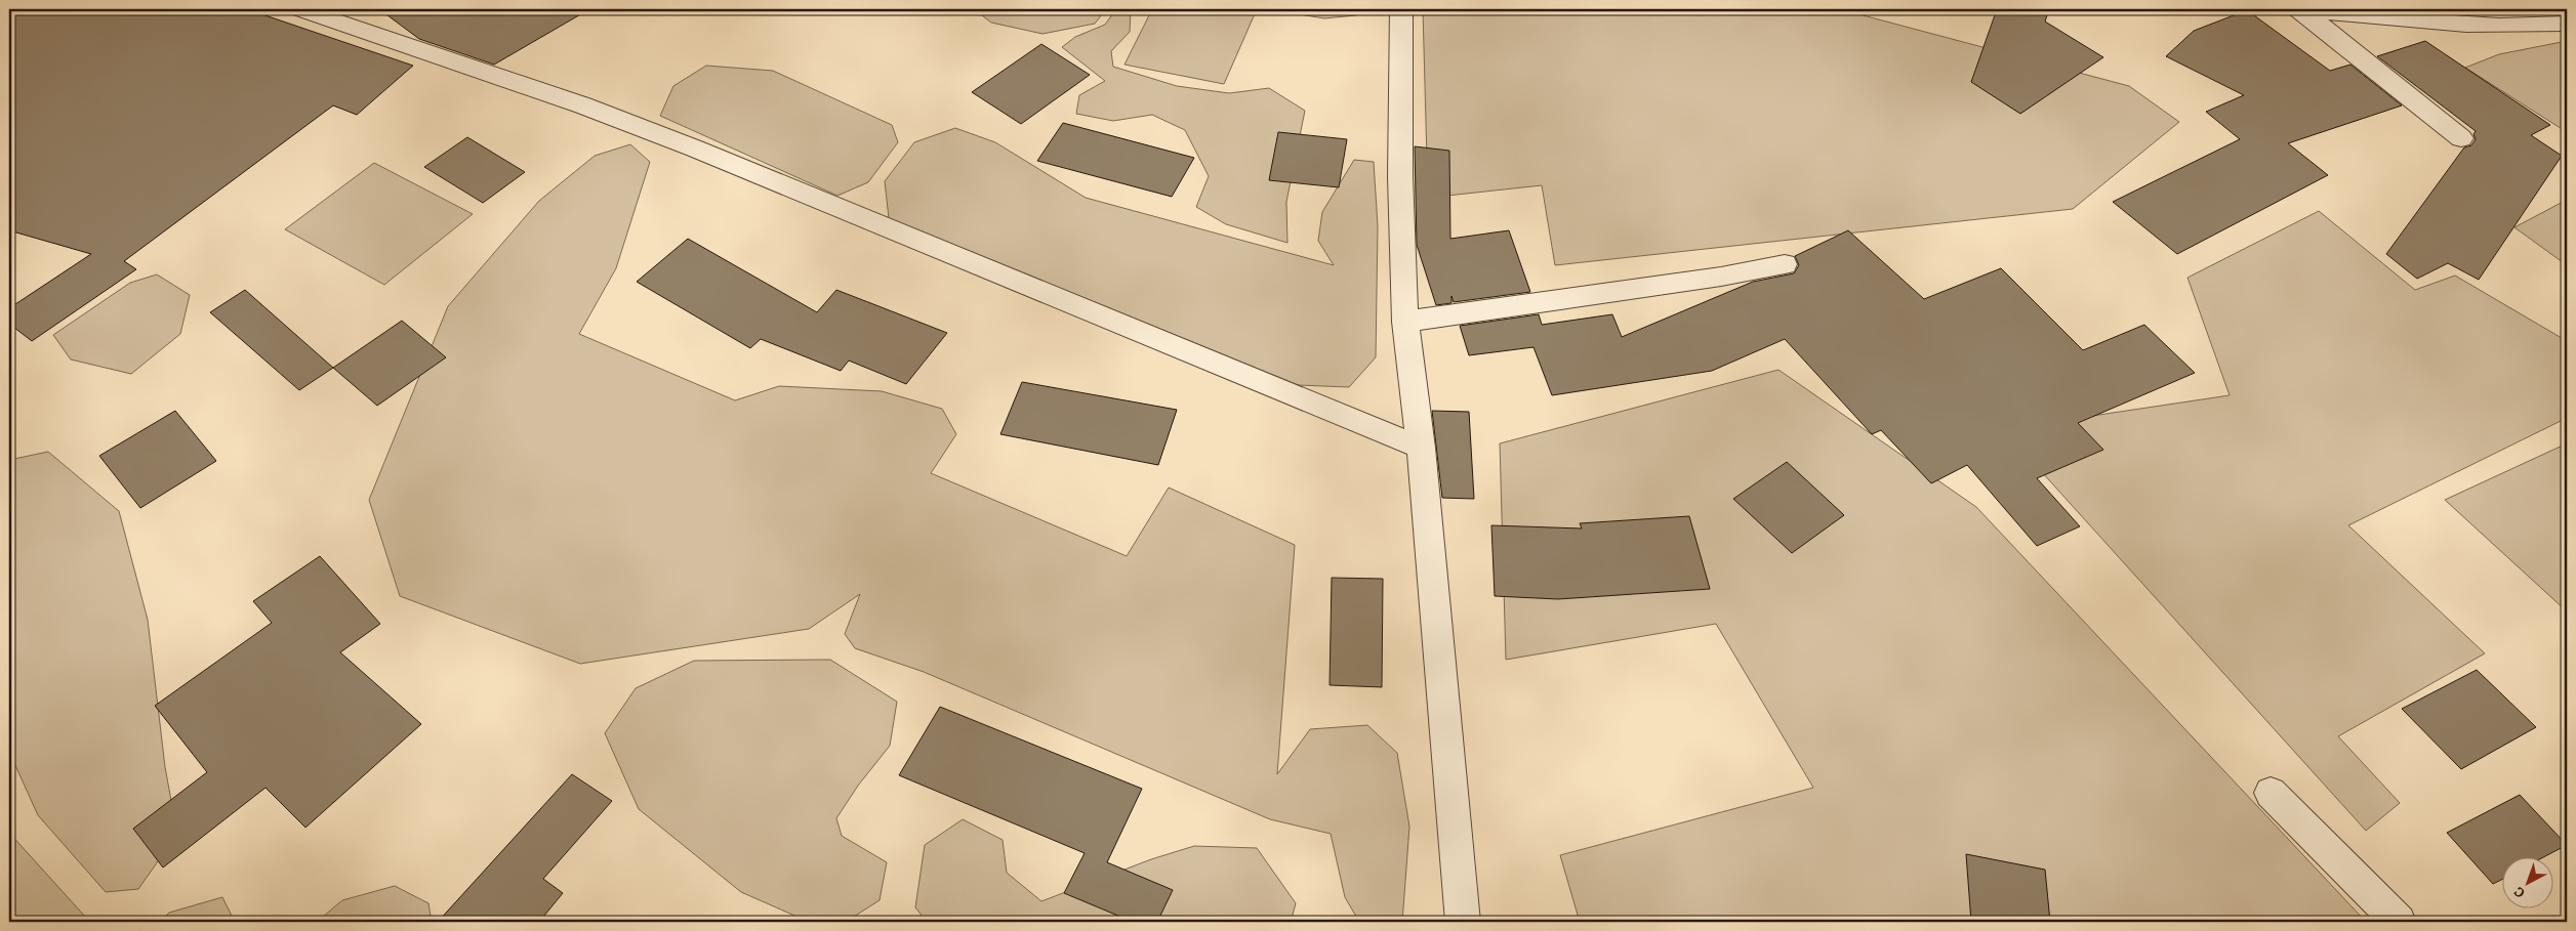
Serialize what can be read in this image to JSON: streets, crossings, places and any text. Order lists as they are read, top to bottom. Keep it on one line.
{"north":"bottom left"}
